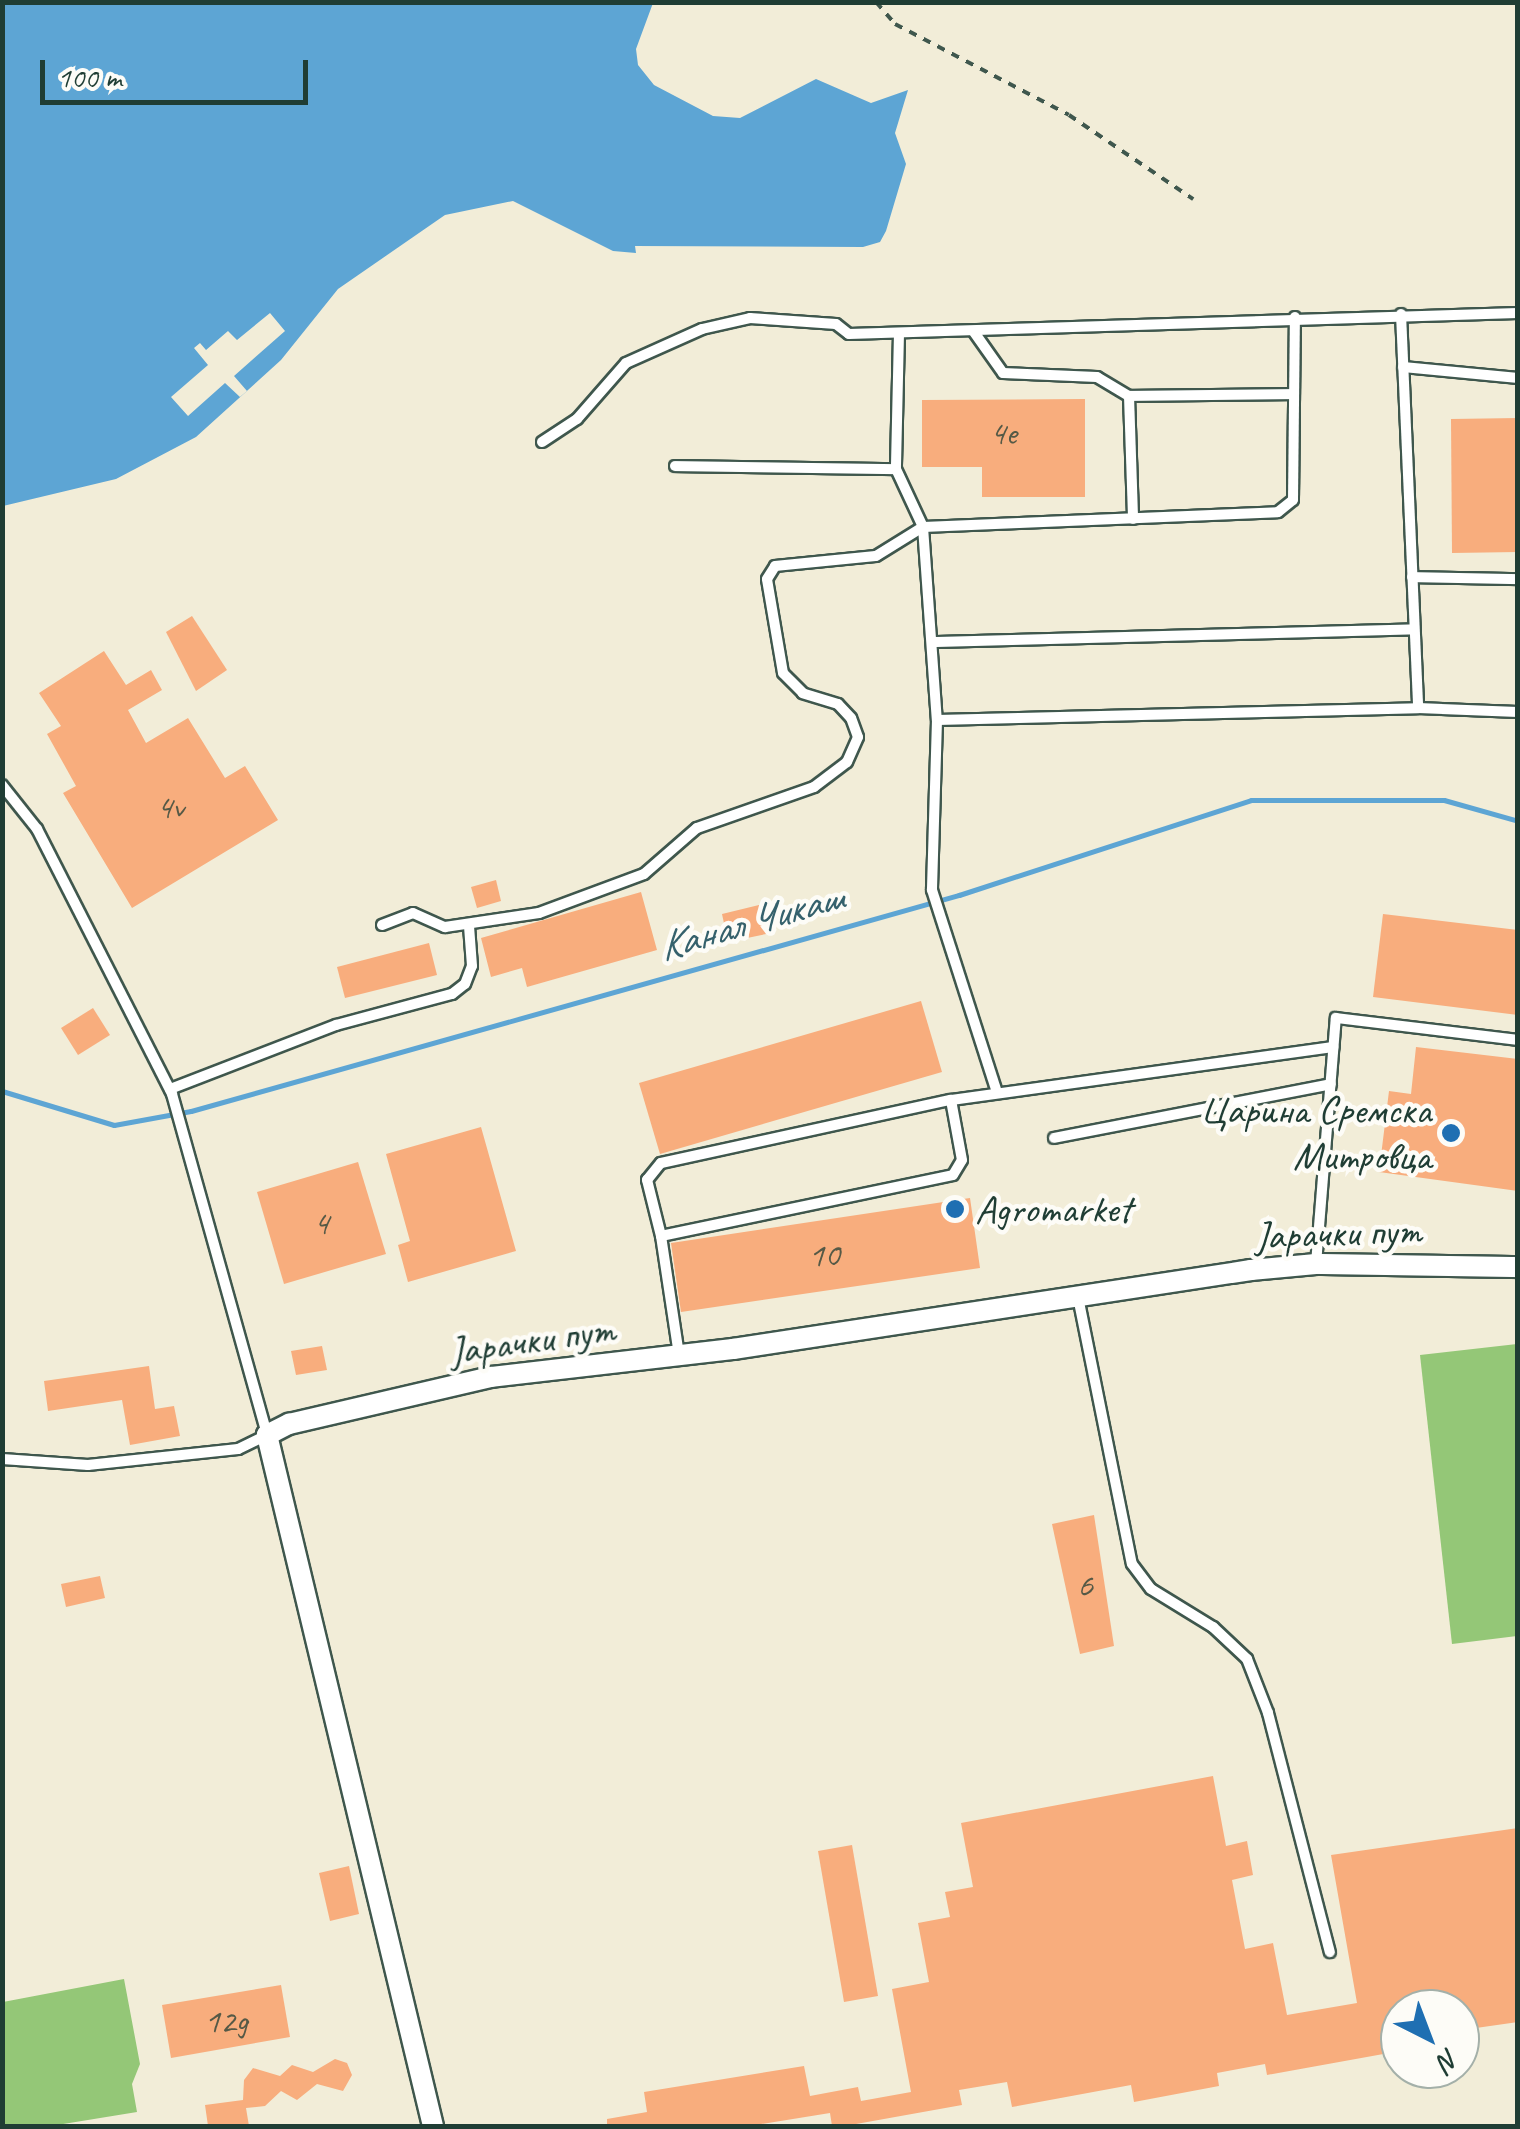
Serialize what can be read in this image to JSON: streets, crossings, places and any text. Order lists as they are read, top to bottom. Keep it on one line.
{"streets":{"street":["Јарачки пут"]},"water":["Канал Чикаш"],"places":["Царина Сремска Митровца","Agromarket"],"house_numbers":["4e","4v","4","10","6","12g"],"scale_bar":"100 m","north":"bottom right"}
